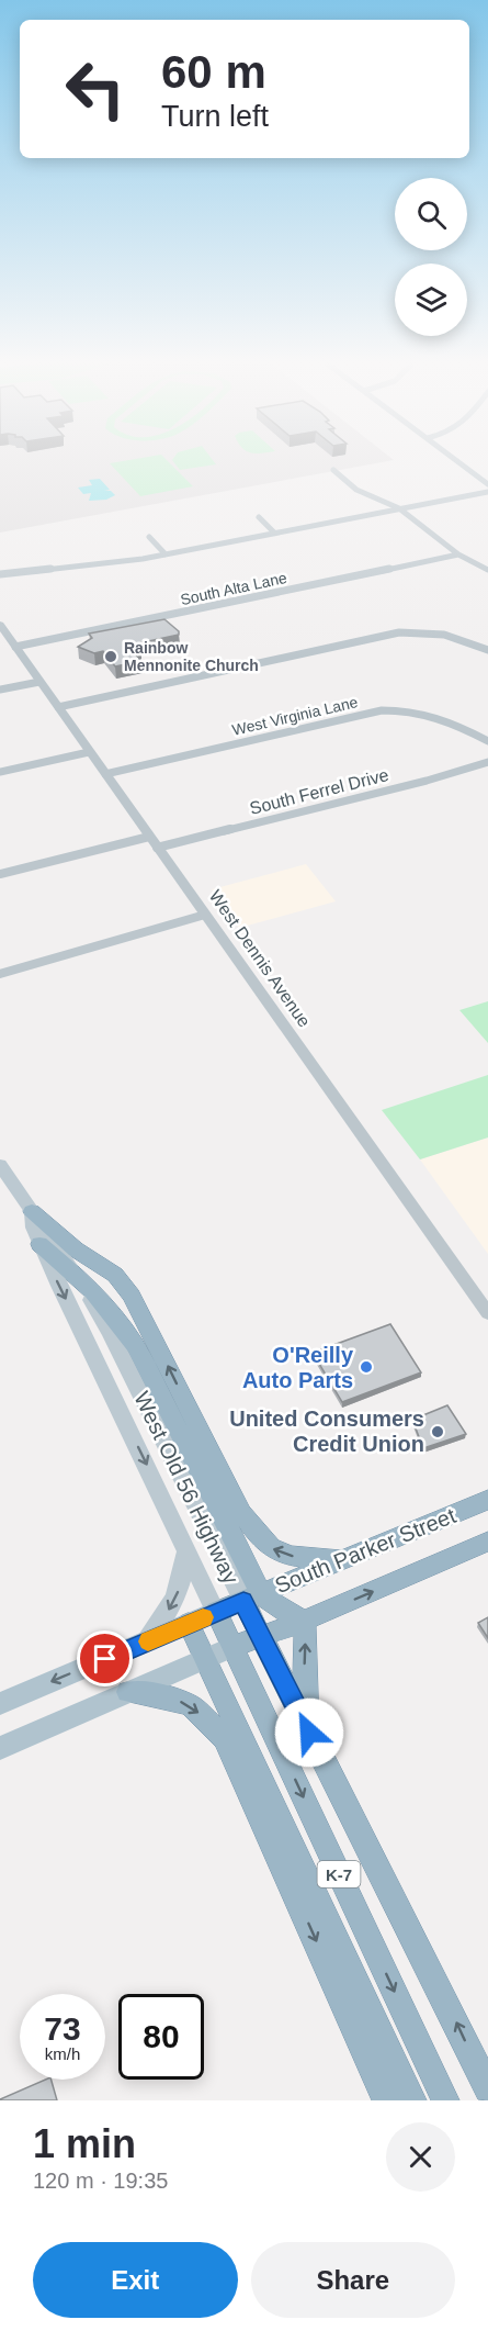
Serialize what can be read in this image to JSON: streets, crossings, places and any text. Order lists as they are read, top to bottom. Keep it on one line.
{"streets":{"highway":["West Old 56 Highway","South Parker Street","K-7"],"street":["South Alta Lane","West Virginia Lane","South Ferrel Drive","West Dennis Avenue"]},"crossings":[["South Alta Lane","West Dennis Avenue"],["West Virginia Lane","West Dennis Avenue"],["South Ferrel Drive","West Dennis Avenue"],["West Old 56 Highway","South Parker Street"],["West Old 56 Highway","K-7"],["South Parker Street","K-7"]],"places":["Rainbow Mennonite Church","O'Reilly Auto Parts","United Consumers Credit Union"],"page":{"turn":["60 m","Turn left"],"speed":"73 km/h","limit":"80","heading":["1 min","120 m · 19:35"],"buttons":["Exit","Share"]}}
